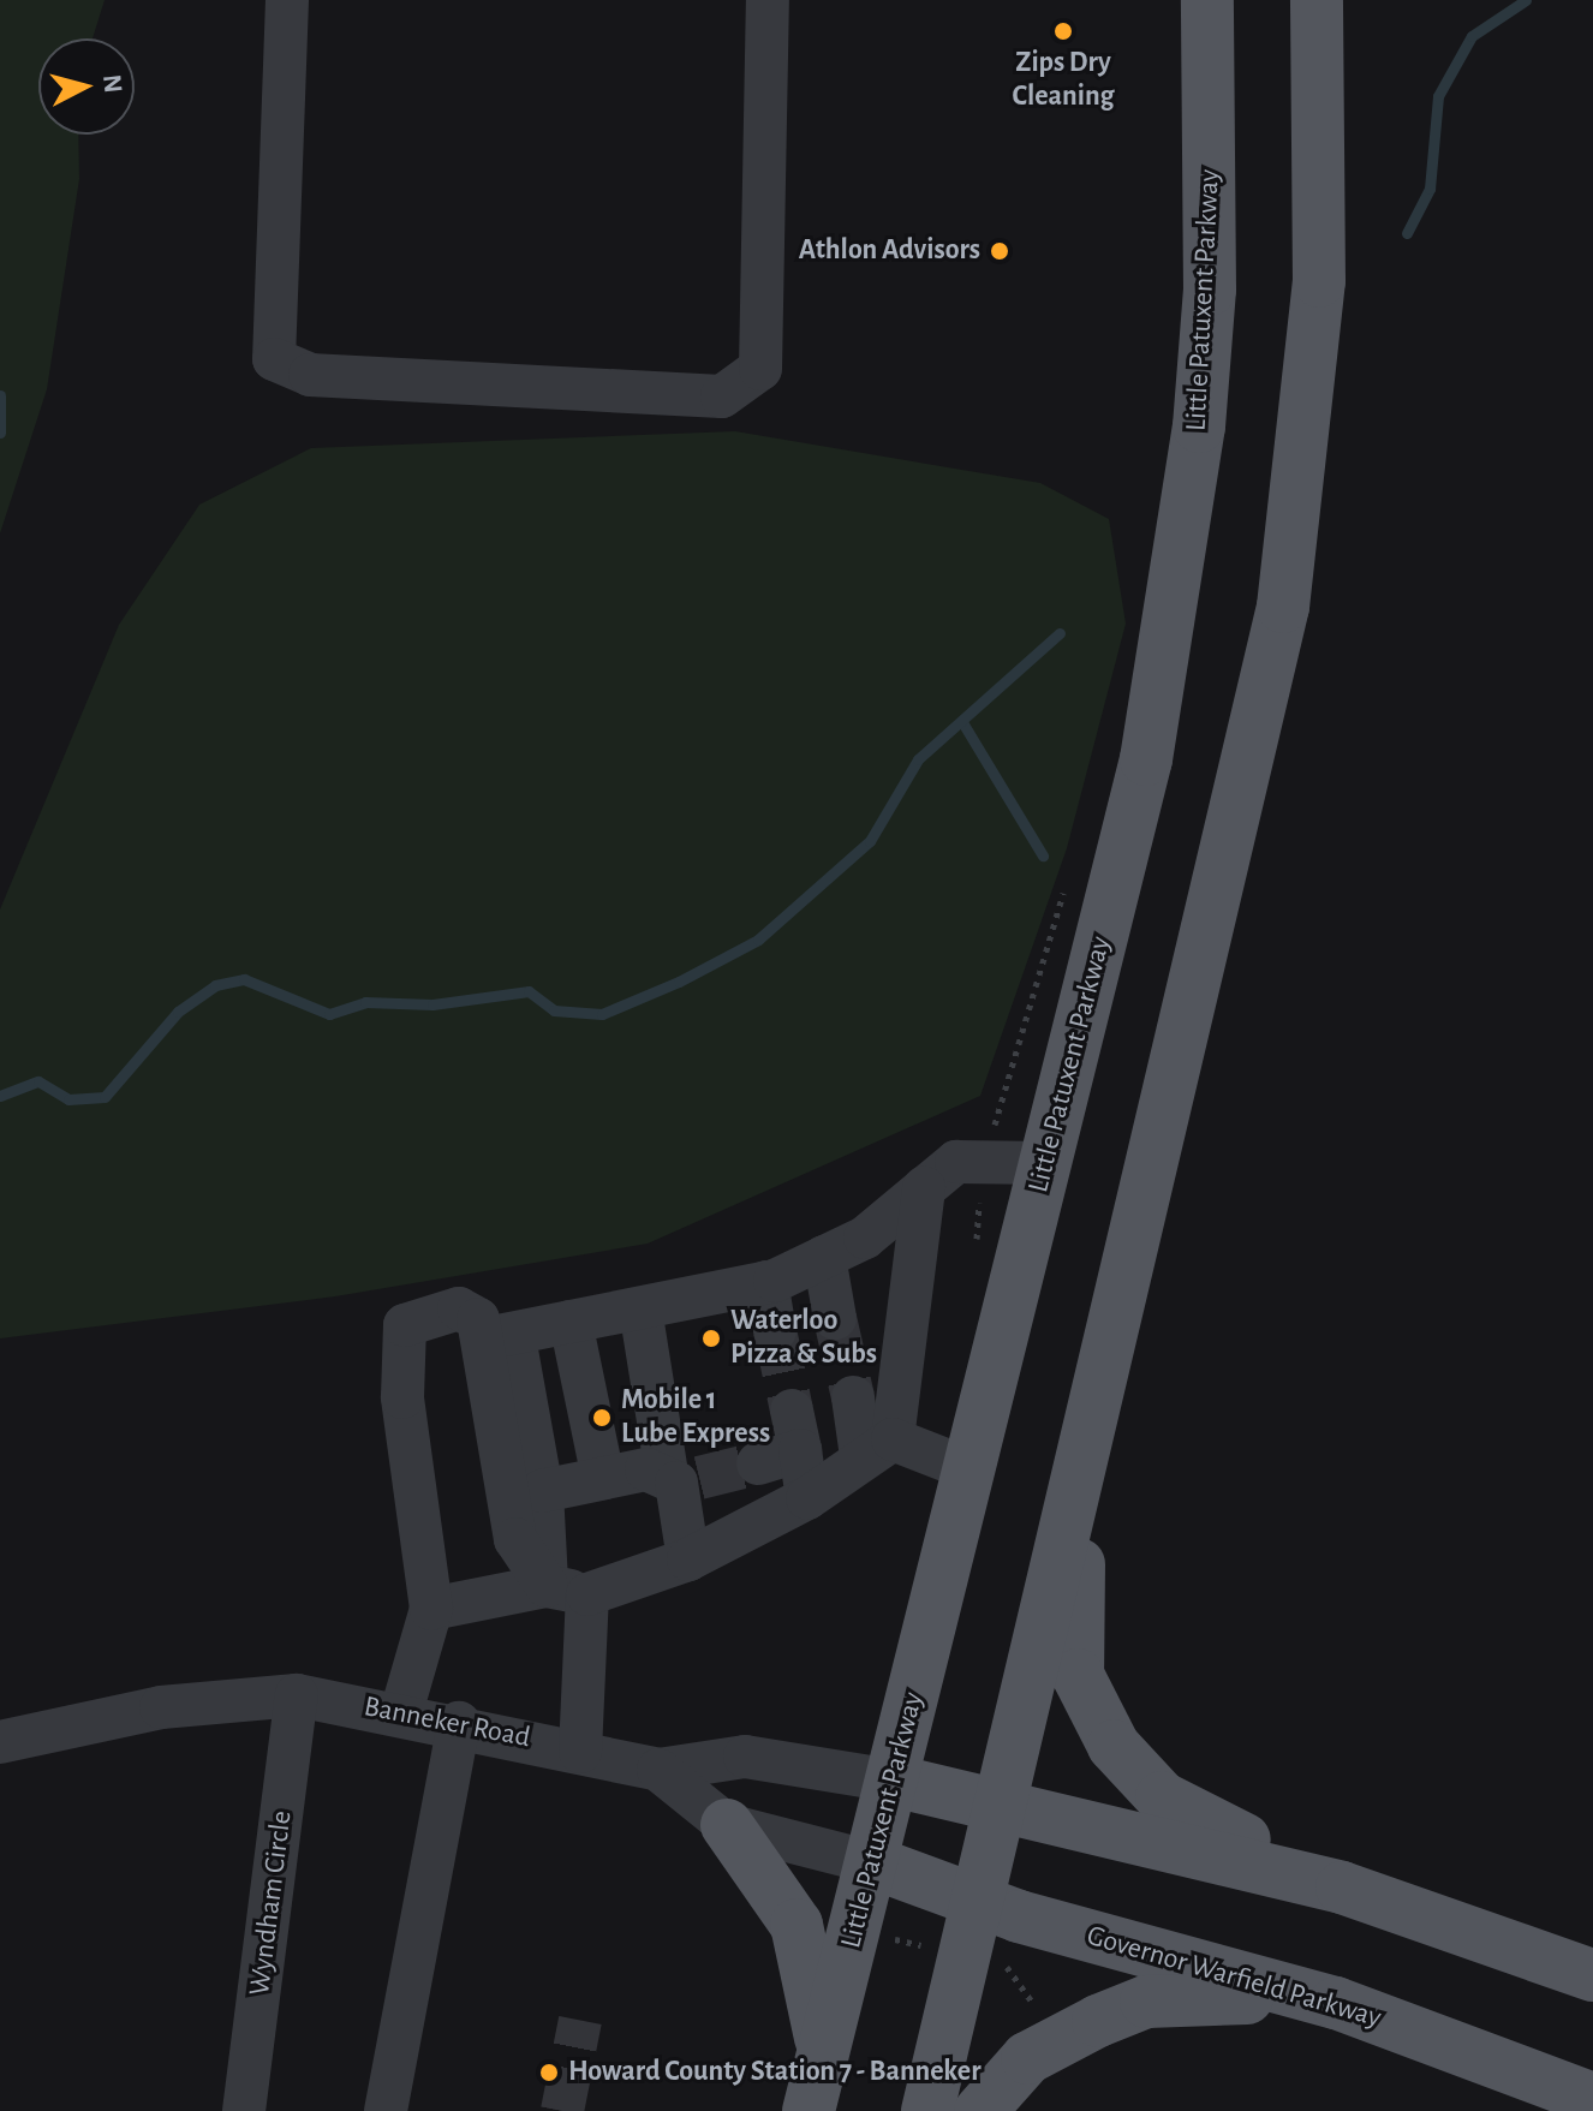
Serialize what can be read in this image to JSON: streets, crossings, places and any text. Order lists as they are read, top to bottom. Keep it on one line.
{"streets":{"main road":["Little Patuxent Parkway","Governor Warfield Parkway"],"street":["Banneker Road","Wyndham Circle"]},"crossings":[["Little Patuxent Parkway","Banneker Road"],["Little Patuxent Parkway","Governor Warfield Parkway"],["Banneker Road","Wyndham Circle"]],"places":["Zips Dry Cleaning","Athlon Advisors","Waterloo Pizza & Subs","Mobile 1 Lube Express","Howard County Station 7 - Banneker"],"north":"right"}
